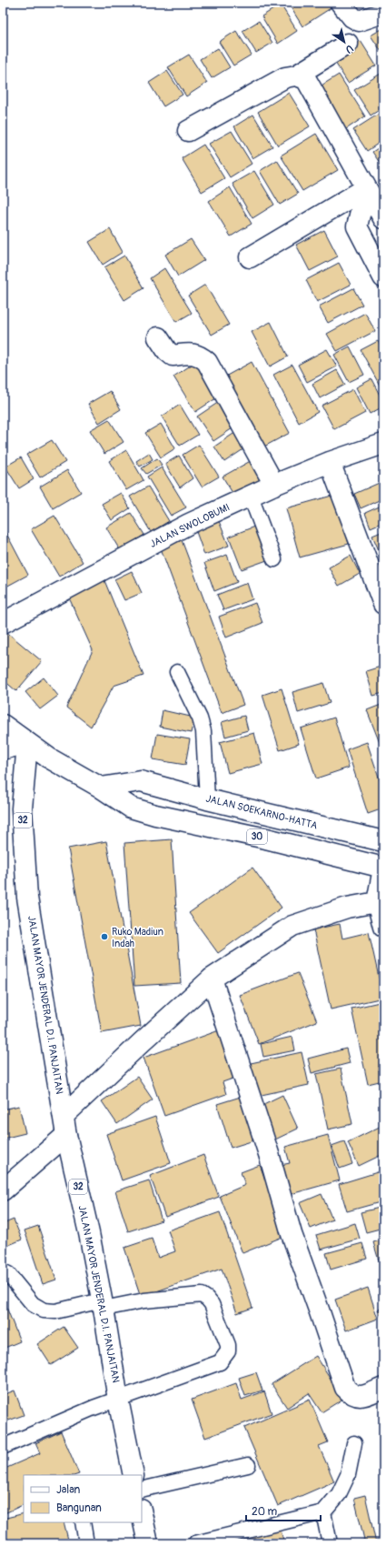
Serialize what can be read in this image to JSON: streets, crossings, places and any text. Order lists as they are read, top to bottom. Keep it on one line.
{"streets":{"main road":["JALAN SWOLOBUMI","JALAN SOEKARNO-HATTA","32","30","JALAN MAYOR JENDERAL D.I. PANJAITAN"]},"crossings":[["JALAN SOEKARNO-HATTA","30"],["30","JALAN MAYOR JENDERAL D.I. PANJAITAN"]],"places":["Ruko Madiun Indah"],"legend":["Jalan","Bangunan"],"scale_bar":"20 m","north":"bottom right"}
